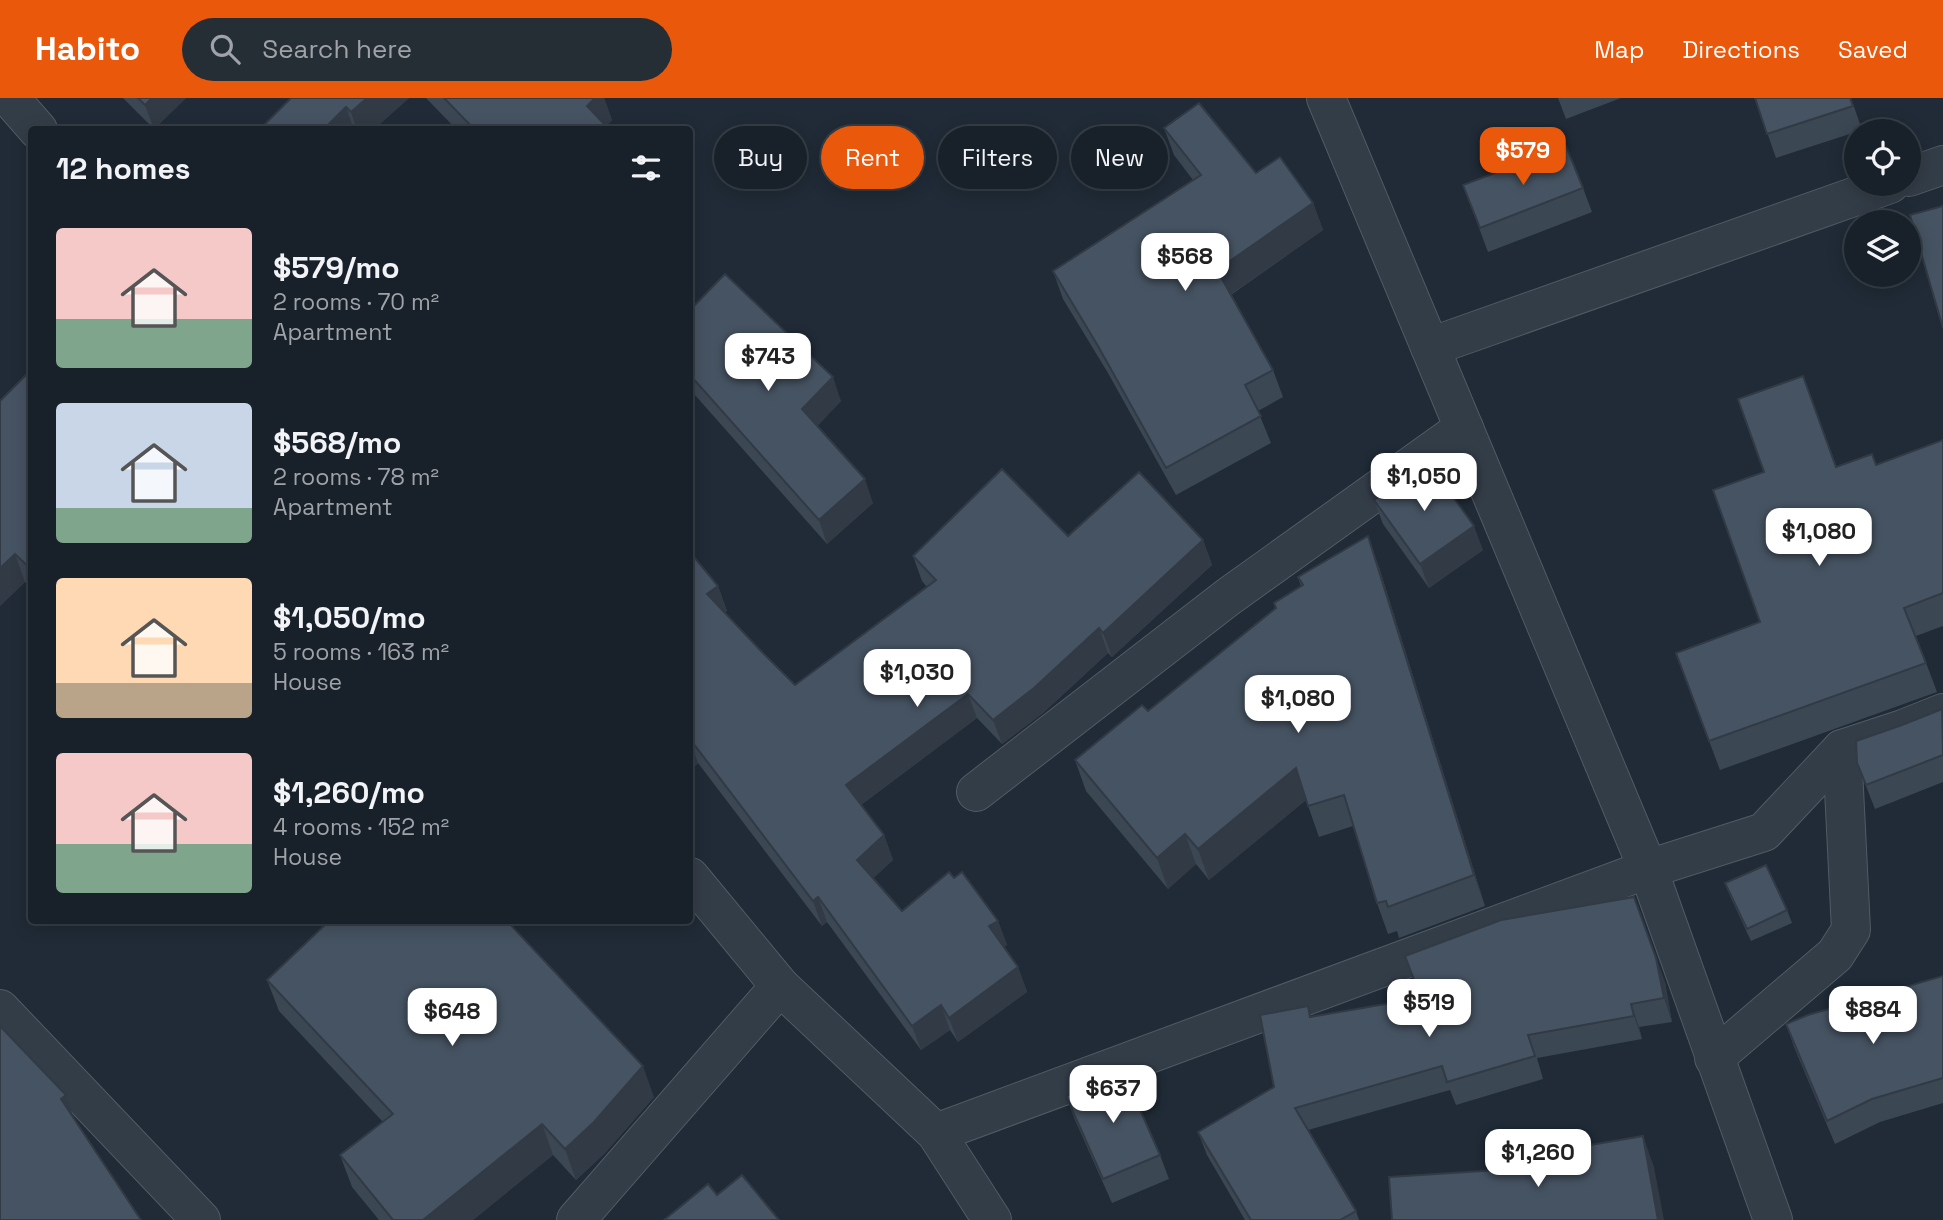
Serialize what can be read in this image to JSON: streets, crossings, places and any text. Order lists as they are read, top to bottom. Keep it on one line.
{"page":{"header":"Habito","search":"Search here","nav":["Map","Directions","Saved"],"chip":["Buy","Rent","Filters","New"],"heading":"12 homes","price":["$579","$568","$743","$1,050","$1,080","$1,030","$1,080","$519","$884","$648","$637","$1,260"],"list":[{"name":"$579/mo","note":"2 rooms · 70 m² · Apartment"},{"name":"$568/mo","note":"2 rooms · 78 m² · Apartment"},{"name":"$1,050/mo","note":"5 rooms · 163 m² · House"},{"name":"$1,260/mo","note":"4 rooms · 152 m² · House"}]}}
